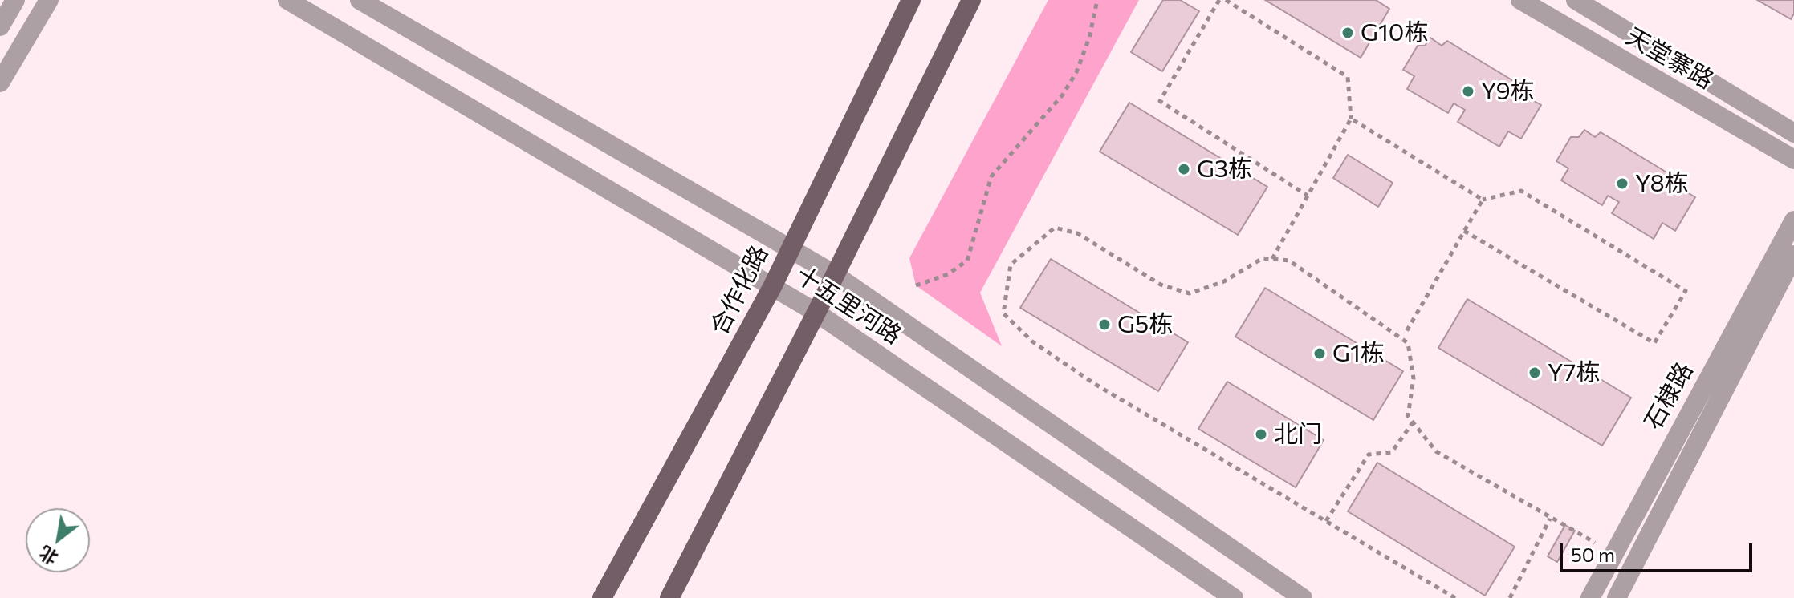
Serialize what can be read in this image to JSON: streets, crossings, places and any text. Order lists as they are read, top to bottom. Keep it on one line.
{"streets":{"main road":["合作化路"],"street":["天堂寨路","十五里河路","石棣路"]},"crossings":[["合作化路","十五里河路"]],"places":["G10栋","Y9栋","G3栋","Y8栋","G5栋","G1栋","Y7栋","北门"],"scale_bar":"50 m","north":"bottom left"}
